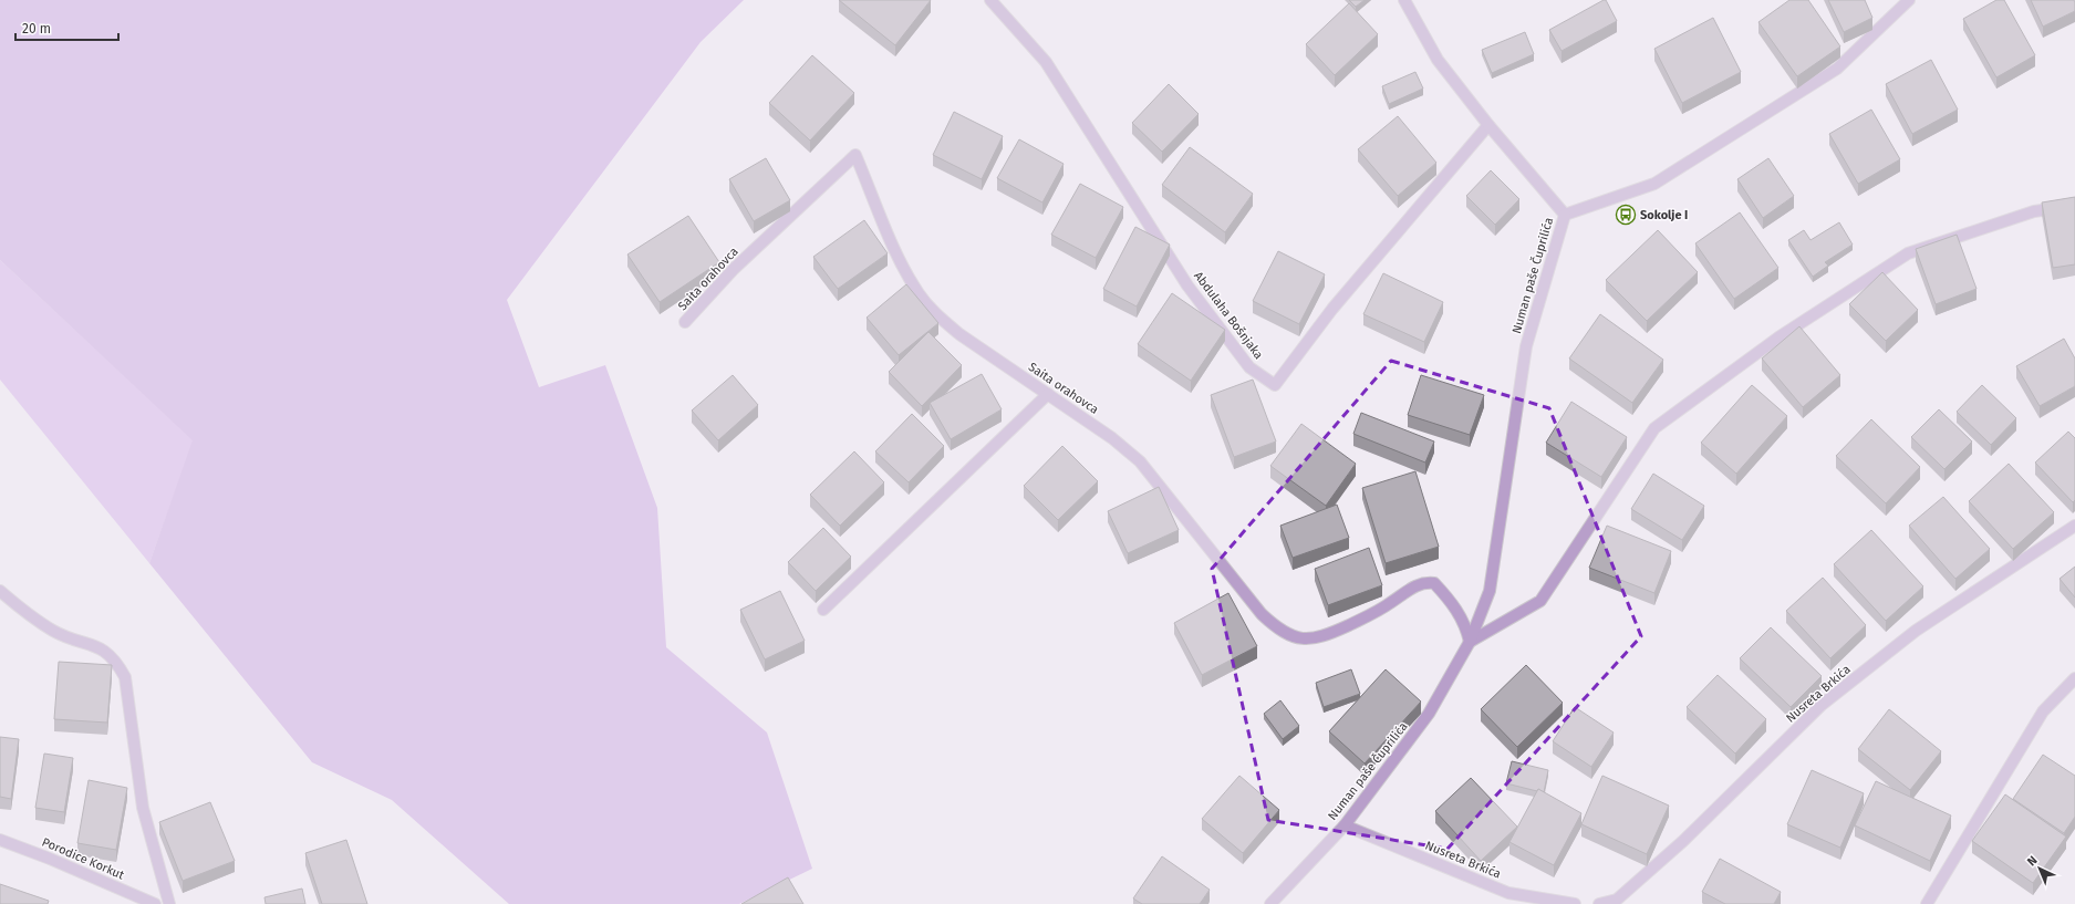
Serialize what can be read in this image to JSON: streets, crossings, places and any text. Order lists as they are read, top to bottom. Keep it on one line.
{"streets":{"street":["Numan paše Čuprilića","Saita orahovca","Abdulaha Bošnjaka","Nusreta Brkića","Porodice Korkut"]},"crossings":[["Numan paše Čuprilića","Saita orahovca"],["Numan paše Čuprilića","Nusreta Brkića"]],"places":{"bus stop":["Sokolje I"]},"scale_bar":"20 m","north":"top left"}
